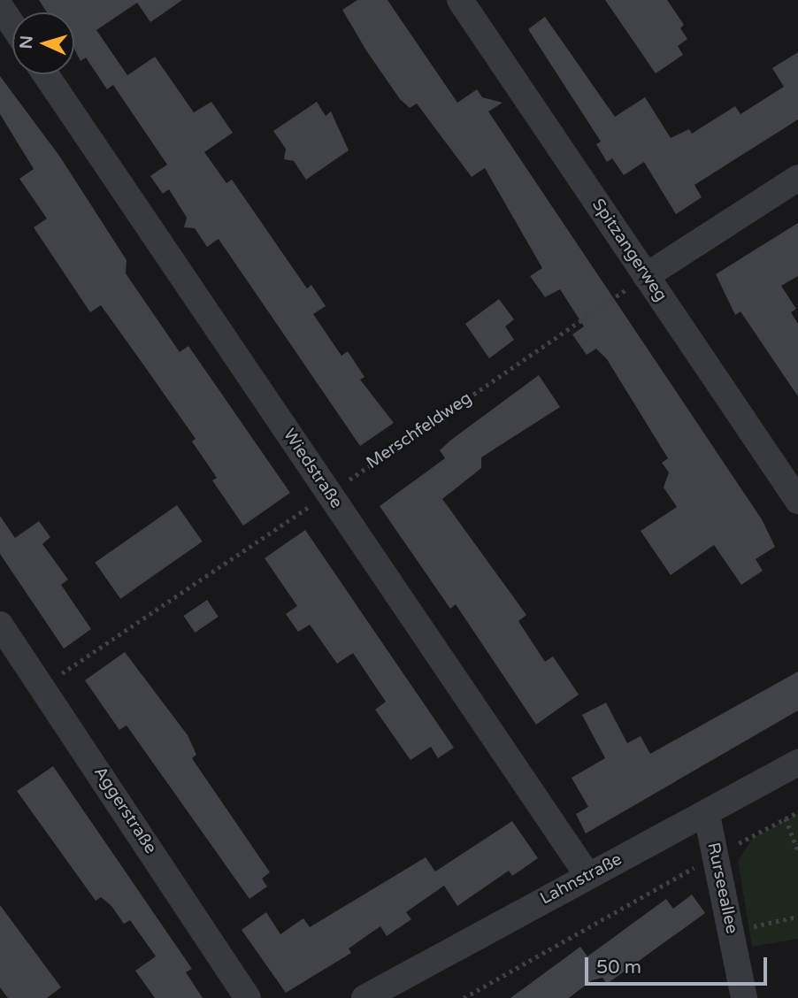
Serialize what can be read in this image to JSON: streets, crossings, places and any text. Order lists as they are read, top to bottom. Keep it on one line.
{"streets":{"street":["Spitzangerweg","Wiedstraße","Aggerstraße","Lahnstraße","Rurseeallee"],"path":["Merschfeldweg"]},"crossings":[["Spitzangerweg","Merschfeldweg"],["Merschfeldweg","Wiedstraße"],["Merschfeldweg","Aggerstraße"],["Wiedstraße","Lahnstraße"],["Lahnstraße","Rurseeallee"]],"scale_bar":"50 m","north":"left"}
